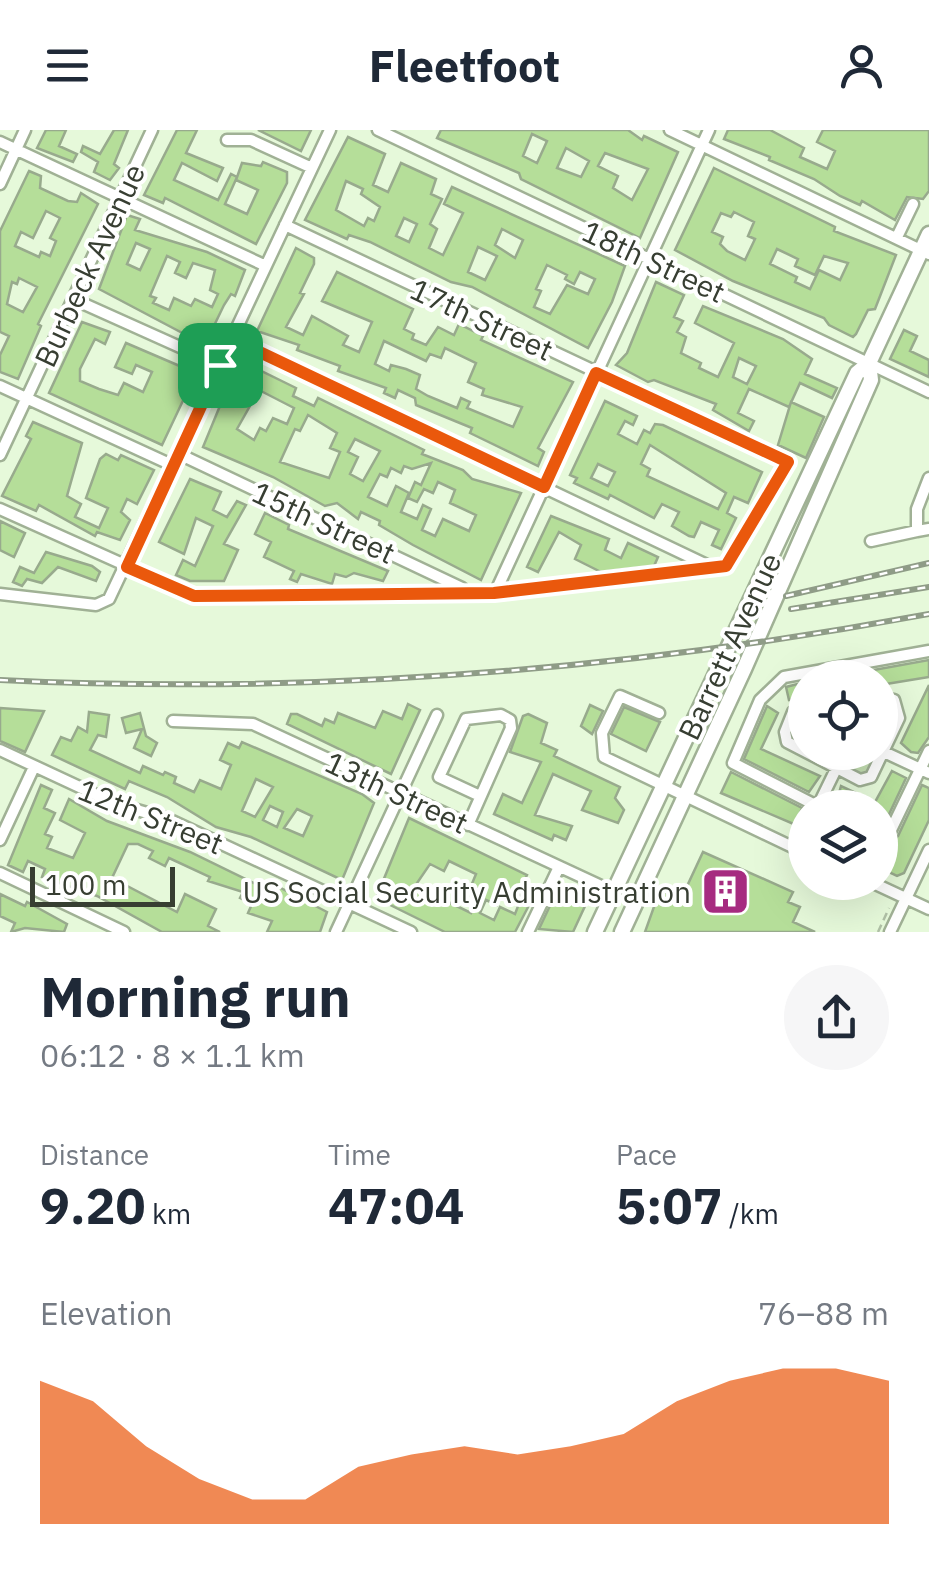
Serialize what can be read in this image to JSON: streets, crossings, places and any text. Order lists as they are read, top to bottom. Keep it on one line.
{"streets":{"main road":["Barrett Avenue"],"street":["18th Street","Burbeck Avenue","17th Street","15th Street","13th Street","12th Street"]},"crossings":[["18th Street","Barrett Avenue"],["Barrett Avenue","13th Street"]],"places":{"building":["US Social Security Administration"]},"scale_bar":"100 m","page":{"header":"Fleetfoot","scale":"100 m","heading":["Morning run","06:12 · 8 × 1.1 km"],"stats":[["Distance","9.20 km"],["Time","47:04"],["Pace","5:07 /km"]],"chart":["Elevation","76–88 m"]}}
